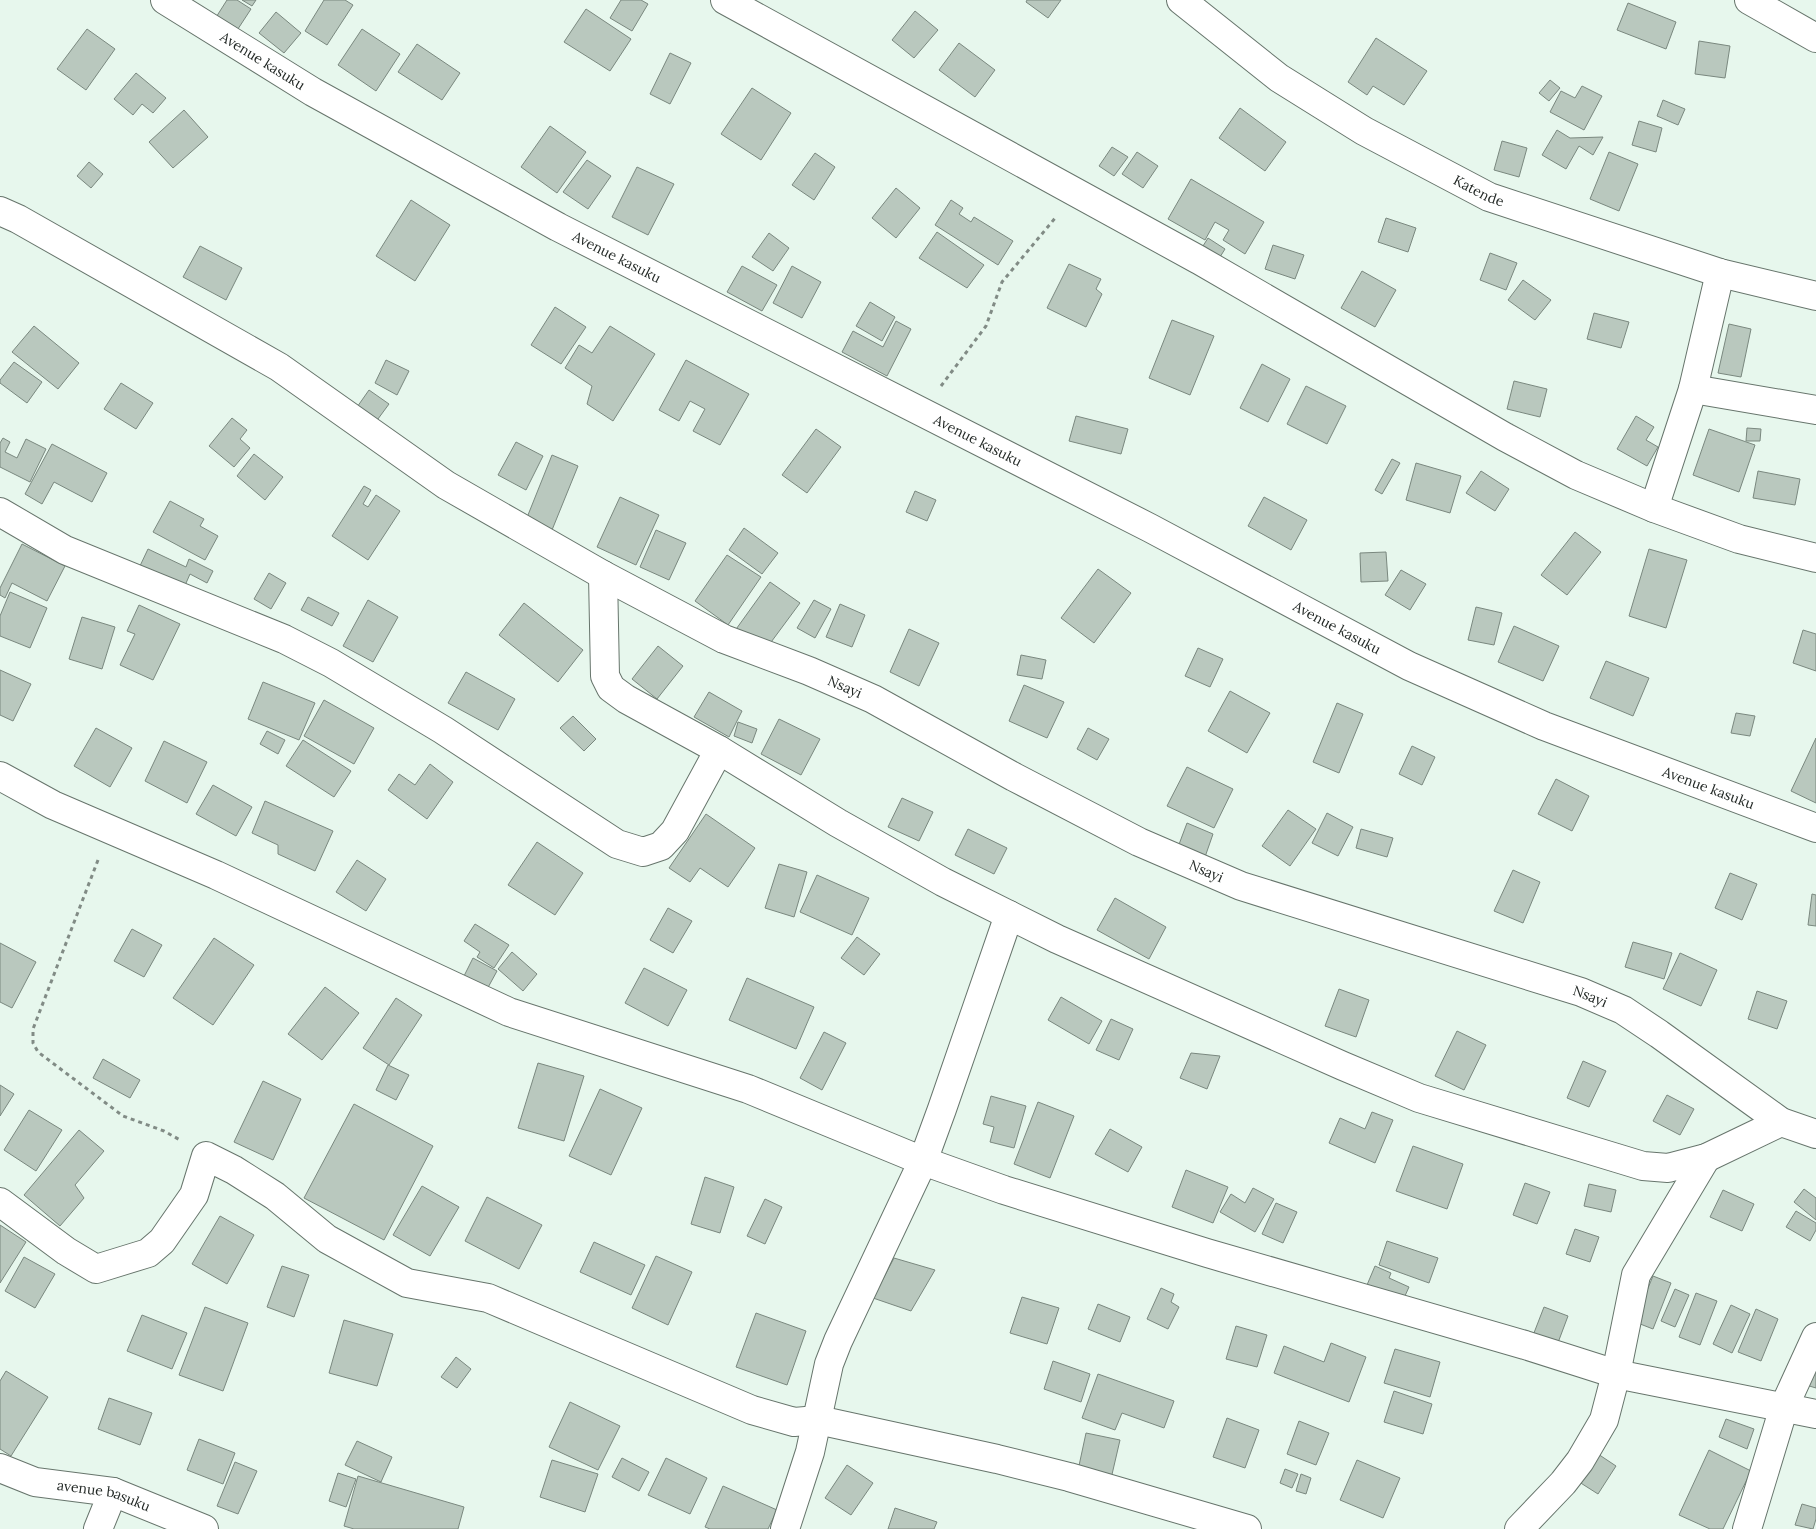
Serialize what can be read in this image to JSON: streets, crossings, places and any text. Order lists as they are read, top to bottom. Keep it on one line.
{"streets":{"street":["Avenue kasuku","Katende","Nsayi","avenue basuku"]}}
